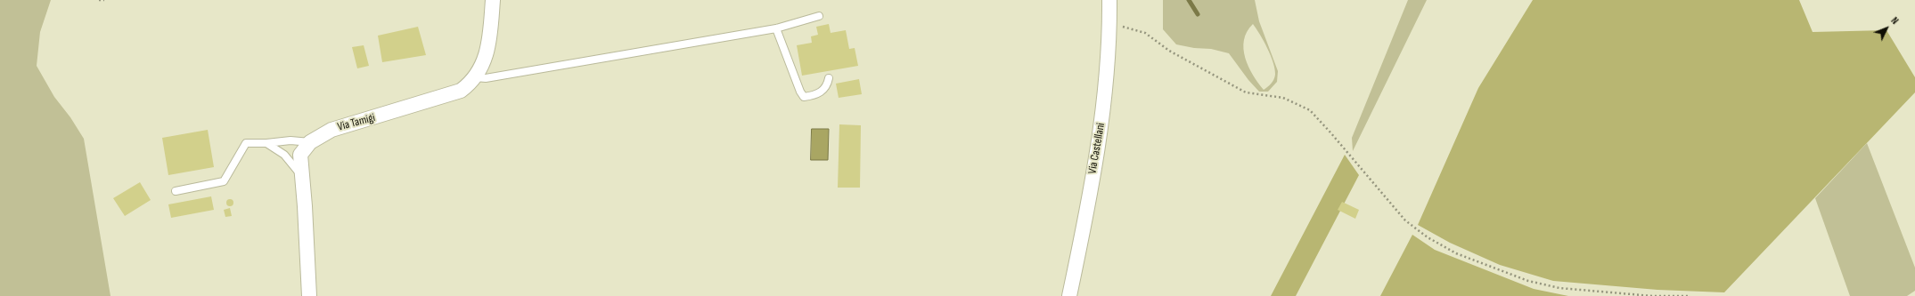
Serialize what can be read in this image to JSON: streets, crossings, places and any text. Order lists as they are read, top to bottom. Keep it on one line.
{"streets":{"street":["Via Tamigi","Via Castellani"]},"north":"top right"}
